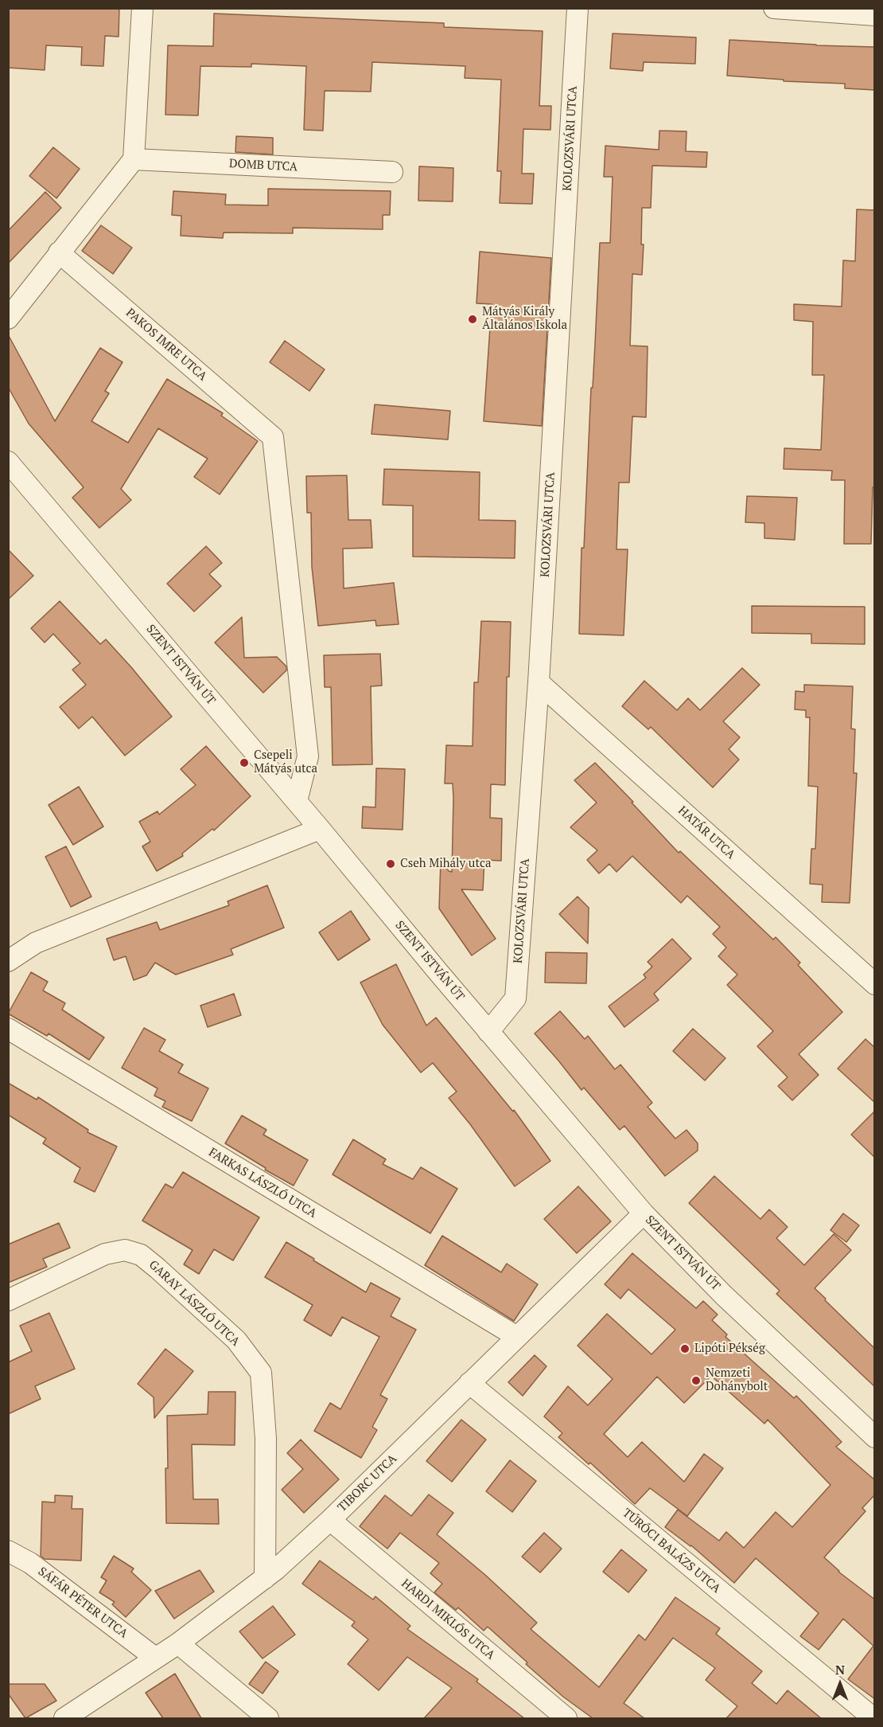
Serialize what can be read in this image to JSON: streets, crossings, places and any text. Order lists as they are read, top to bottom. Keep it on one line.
{"streets":{"street":["KOLOZSVÁRI UTCA","DOMB UTCA","PAKOS IMRE UTCA","SZENT ISTVÁN ÚT","HATÁR UTCA","FARKAS LÁSZLÓ UTCA","GARAY LÁSZLÓ UTCA","TIBORC UTCA","TÚRÓCI BALÁZS UTCA","SÁFÁR PÉTER UTCA","HARDI MIKLÓS UTCA"]},"crossings":[["KOLOZSVÁRI UTCA","SZENT ISTVÁN ÚT"],["KOLOZSVÁRI UTCA","HATÁR UTCA"],["PAKOS IMRE UTCA","SZENT ISTVÁN ÚT"],["SZENT ISTVÁN ÚT","TIBORC UTCA"],["FARKAS LÁSZLÓ UTCA","TIBORC UTCA"],["GARAY LÁSZLÓ UTCA","TIBORC UTCA"],["TIBORC UTCA","TÚRÓCI BALÁZS UTCA"],["TIBORC UTCA","SÁFÁR PÉTER UTCA"],["TIBORC UTCA","HARDI MIKLÓS UTCA"]],"places":["Mátyás Király Általános Iskola","Csepeli Mátyás utca","Cseh Mihály utca","Lipóti Pékség","Nemzeti Dohánybolt"],"north":"top"}
